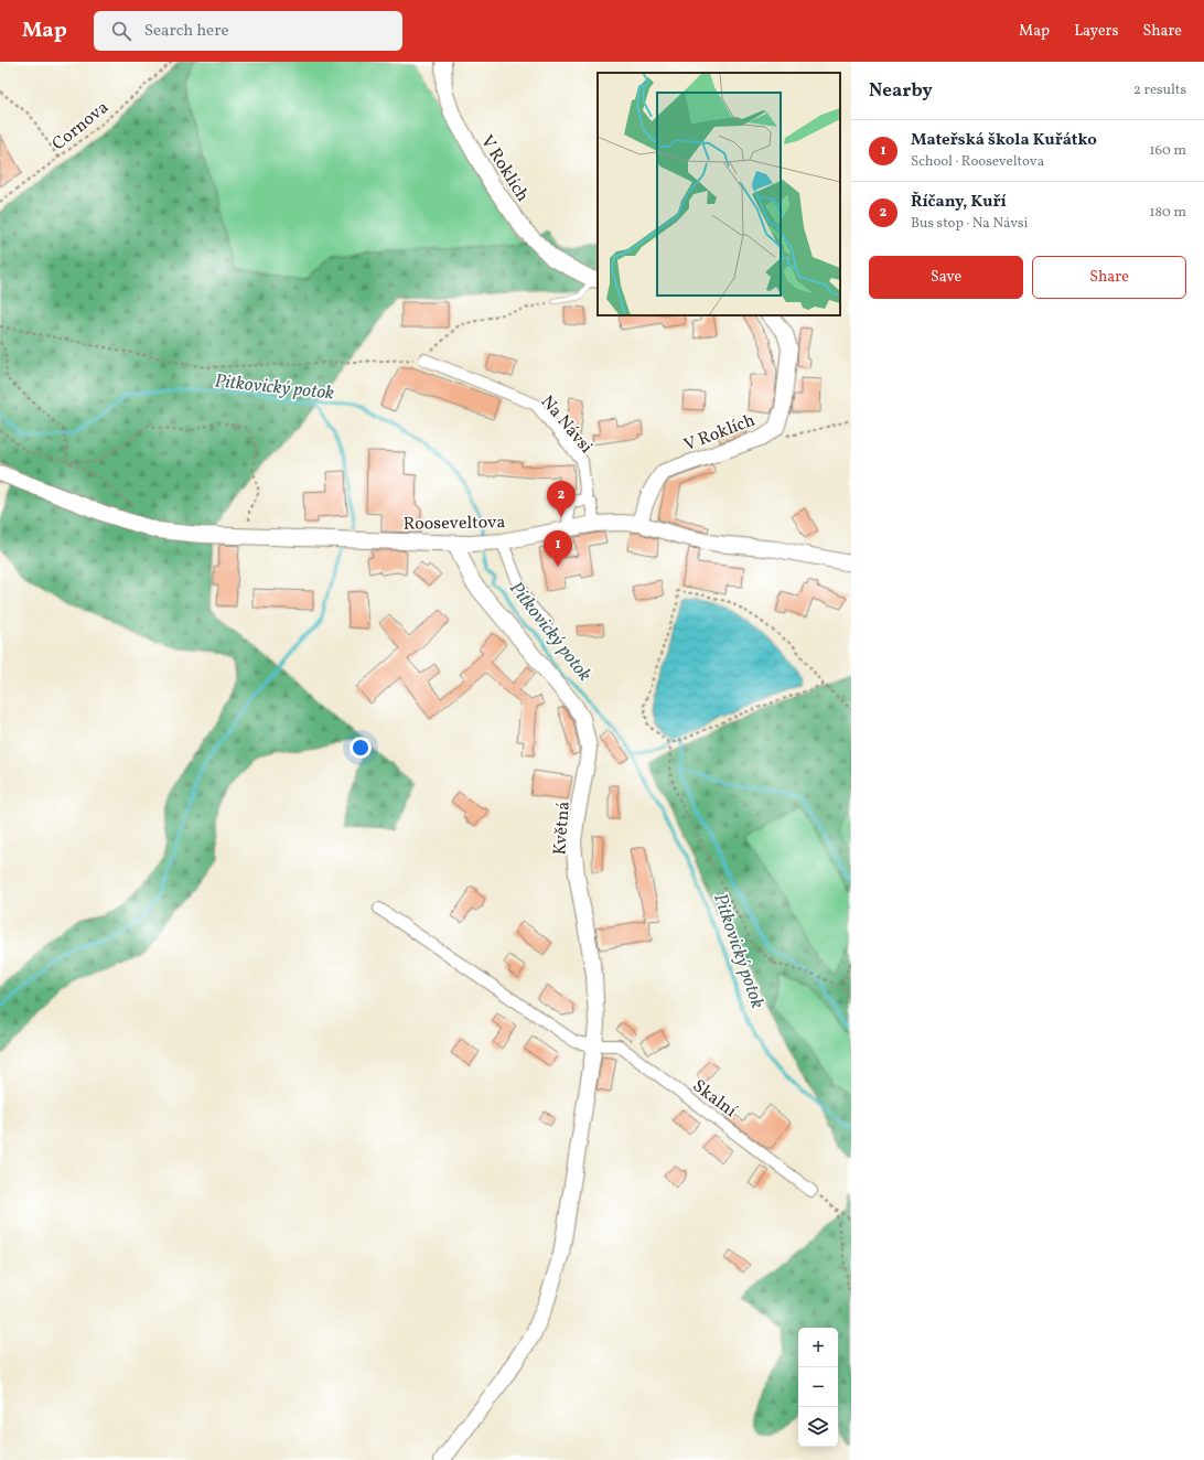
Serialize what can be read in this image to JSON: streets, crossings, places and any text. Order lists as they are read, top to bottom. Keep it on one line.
{"streets":{"street":["V Roklích","Na Návsi","Rooseveltova","Květná","Skalní"],"path":["Cornova"]},"crossings":[["V Roklích","Rooseveltova"],["Na Návsi","Rooseveltova"],["Rooseveltova","Květná"],["Květná","Skalní"]],"water":["Pitkovický potok"],"page":{"header":"Map","search":"Search here","nav":["Map","Layers","Share"],"heading":["Nearby","2 results"],"list":[{"mark":"1","name":"Mateřská škola Kuřátko","note":"School · Rooseveltova","value":"160 m"},{"mark":"2","name":"Říčany, Kuří","note":"Bus stop · Na Návsi","value":"180 m"}],"buttons":["Save","Share"],"pins":["2","1"],"map_buttons":["+","−"]}}
